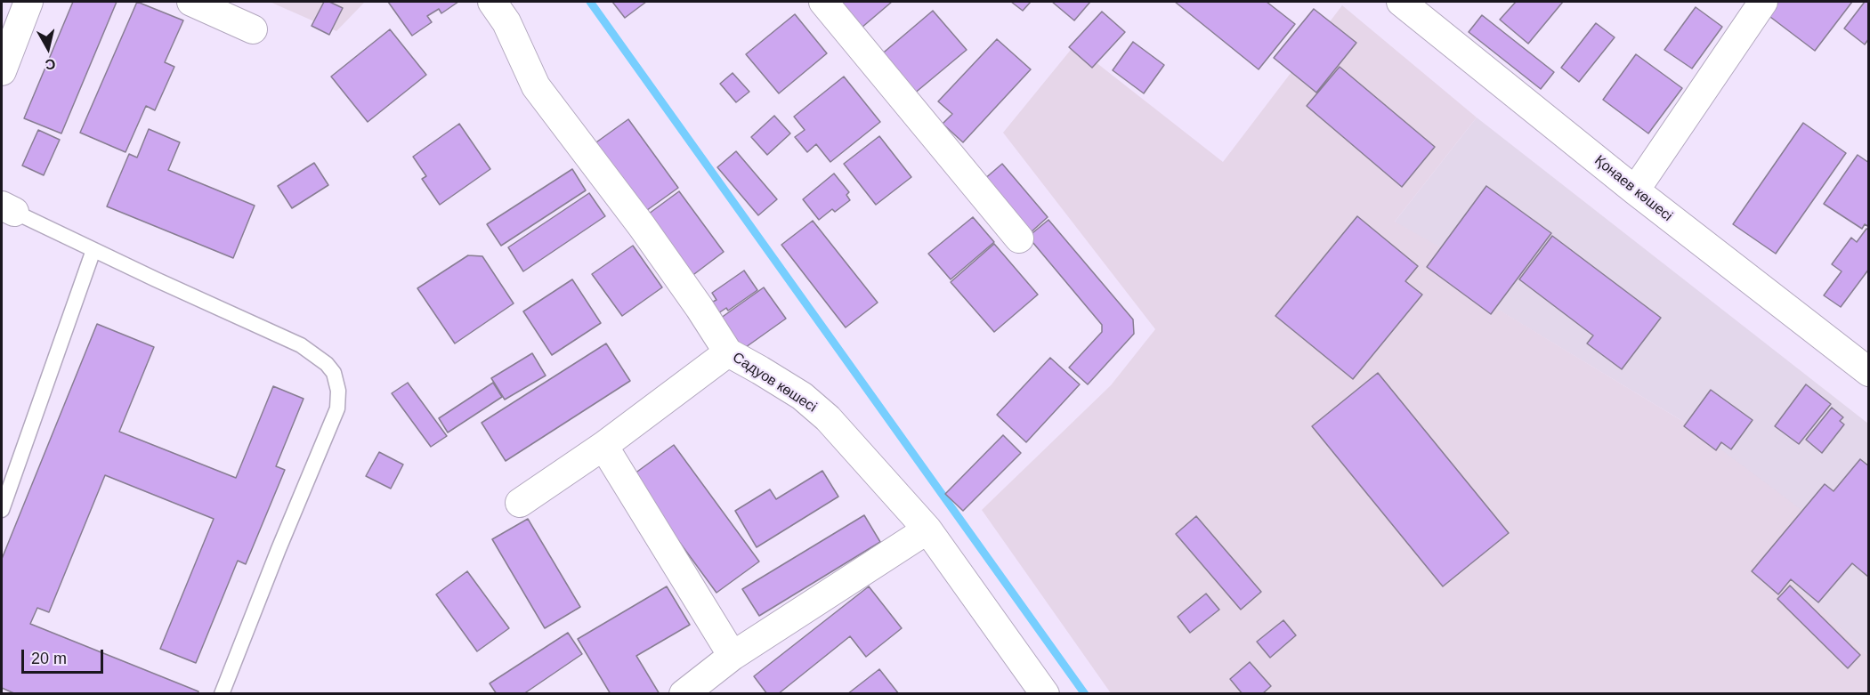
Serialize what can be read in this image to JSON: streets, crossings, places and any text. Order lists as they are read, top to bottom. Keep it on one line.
{"streets":{"street":["Қонаев көшесі","Садуов көшесі"]},"scale_bar":"20 m","north":"bottom"}
